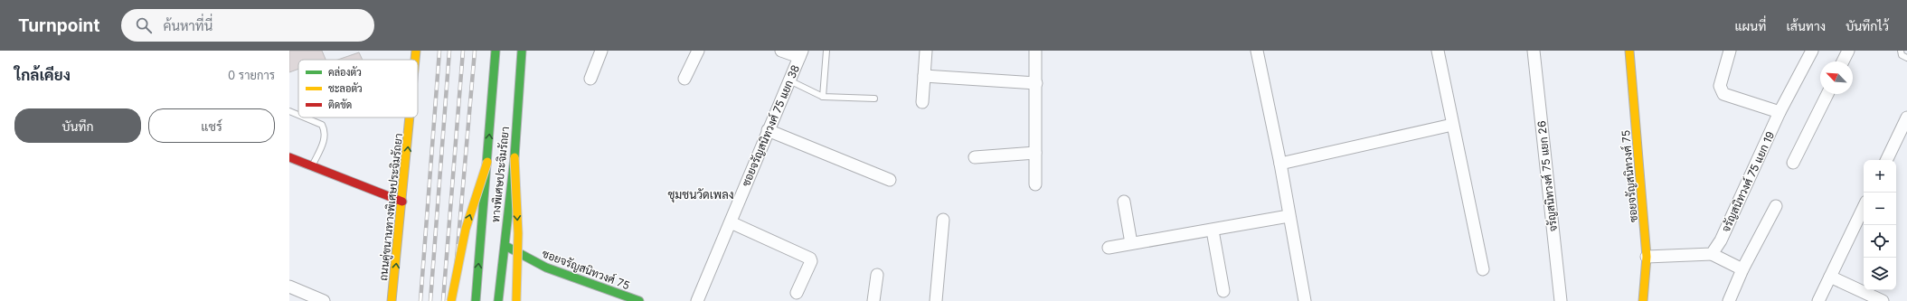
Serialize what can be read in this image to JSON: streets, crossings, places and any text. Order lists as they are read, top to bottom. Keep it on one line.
{"streets":{"main road":["ทางพิเศษประจิมรัถยา","ซอยจรัญสนิทวงศ์ 75","ถนนคู่ขนานทางพิเศษประจิมรัถยา"],"street":["ซอยจรัญสนิทวงศ์ 75 แยก 38","จรัญสนิทวงศ์ 75 แยก 26","จรัญสนิทวงศ์ 75 แยก 19"]},"districts":["ชุมชนวัดเพลง"],"legend":["คล่องตัว","ชะลอตัว","ติดขัด"],"north":"top left","page":{"header":"Turnpoint","search":"ค้นหาที่นี่","nav":["แผนที่","เส้นทาง","บันทึกไว้"],"heading":["ใกล้เคียง","0 รายการ"],"buttons":["บันทึก","แชร์"],"map_buttons":["+","−"]}}
